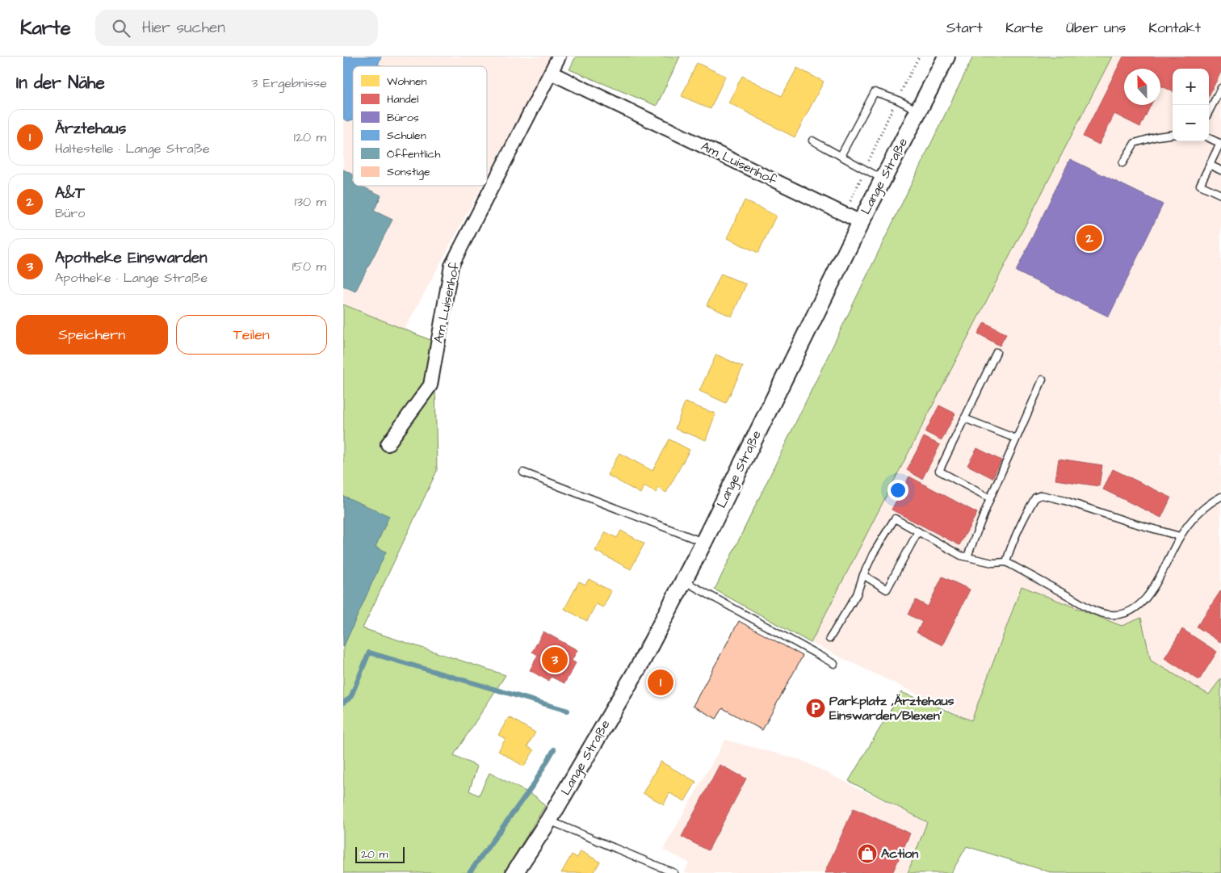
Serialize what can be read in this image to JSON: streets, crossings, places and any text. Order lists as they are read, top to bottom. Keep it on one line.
{"streets":{"street":["Am Luisenhof","Lange Straße"]},"crossings":[["Am Luisenhof","Lange Straße"]],"places":{"parking":["Parkplatz ,Ärztehaus Einswarden/Blexen'"],"shop":["Action"]},"legend":["Wohnen","Handel","Büros","Schulen","Öffentlich","Sonstige"],"scale_bar":"20 m","north":"top","page":{"header":"Karte","search":"Hier suchen","nav":["Start","Karte","Über uns","Kontakt"],"heading":["In der Nähe","3 Ergebnisse"],"map_buttons":["+","−"],"list":[{"mark":"1","name":"Ärztehaus","note":"Haltestelle · Lange Straße","value":"120 m"},{"mark":"2","name":"A&T","note":"Büro","value":"130 m"},{"mark":"3","name":"Apotheke Einswarden","note":"Apotheke · Lange Straße","value":"150 m"}],"pins":["2","3","1"],"buttons":["Speichern","Teilen"],"scale":"20 m"}}
